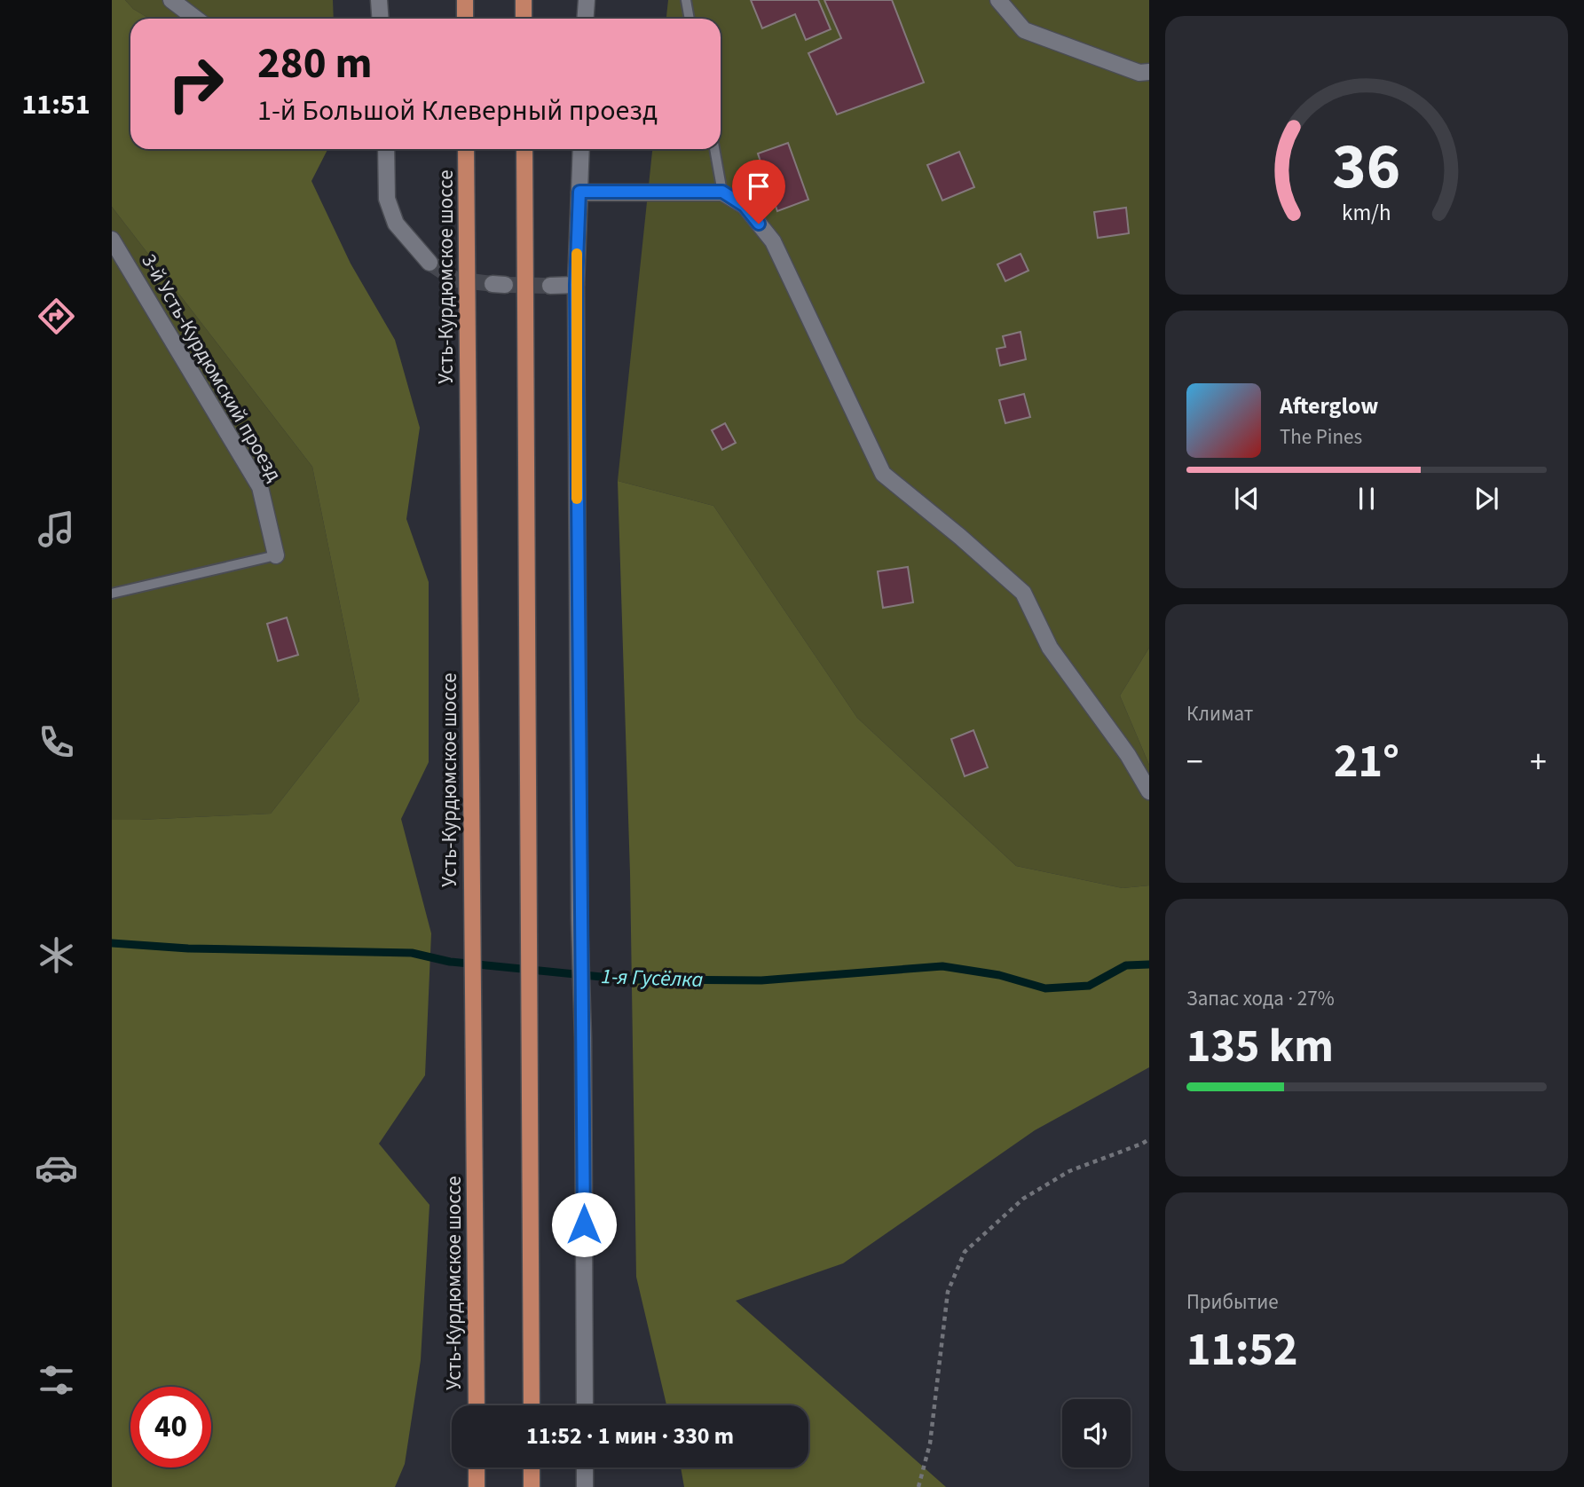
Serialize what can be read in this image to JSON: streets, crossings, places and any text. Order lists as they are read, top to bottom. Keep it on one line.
{"streets":{"main road":["Усть-Курдюмское шоссе"],"street":["3-й Усть-Курдюмский проезд"]},"water":["1-я Гусёлка"],"page":{"tabs":"11:51","turn":["280 m","1-й Большой Клеверный проезд"],"song":["Afterglow","The Pines"],"tile":["Климат",["Запас хода · 27%","135 km"],["Прибытие","11:52"]],"heat":["−","21°","+"],"limit":"40","trip":"11:52 · 1 мин · 330 m","gauge":["36","km/h"]}}
